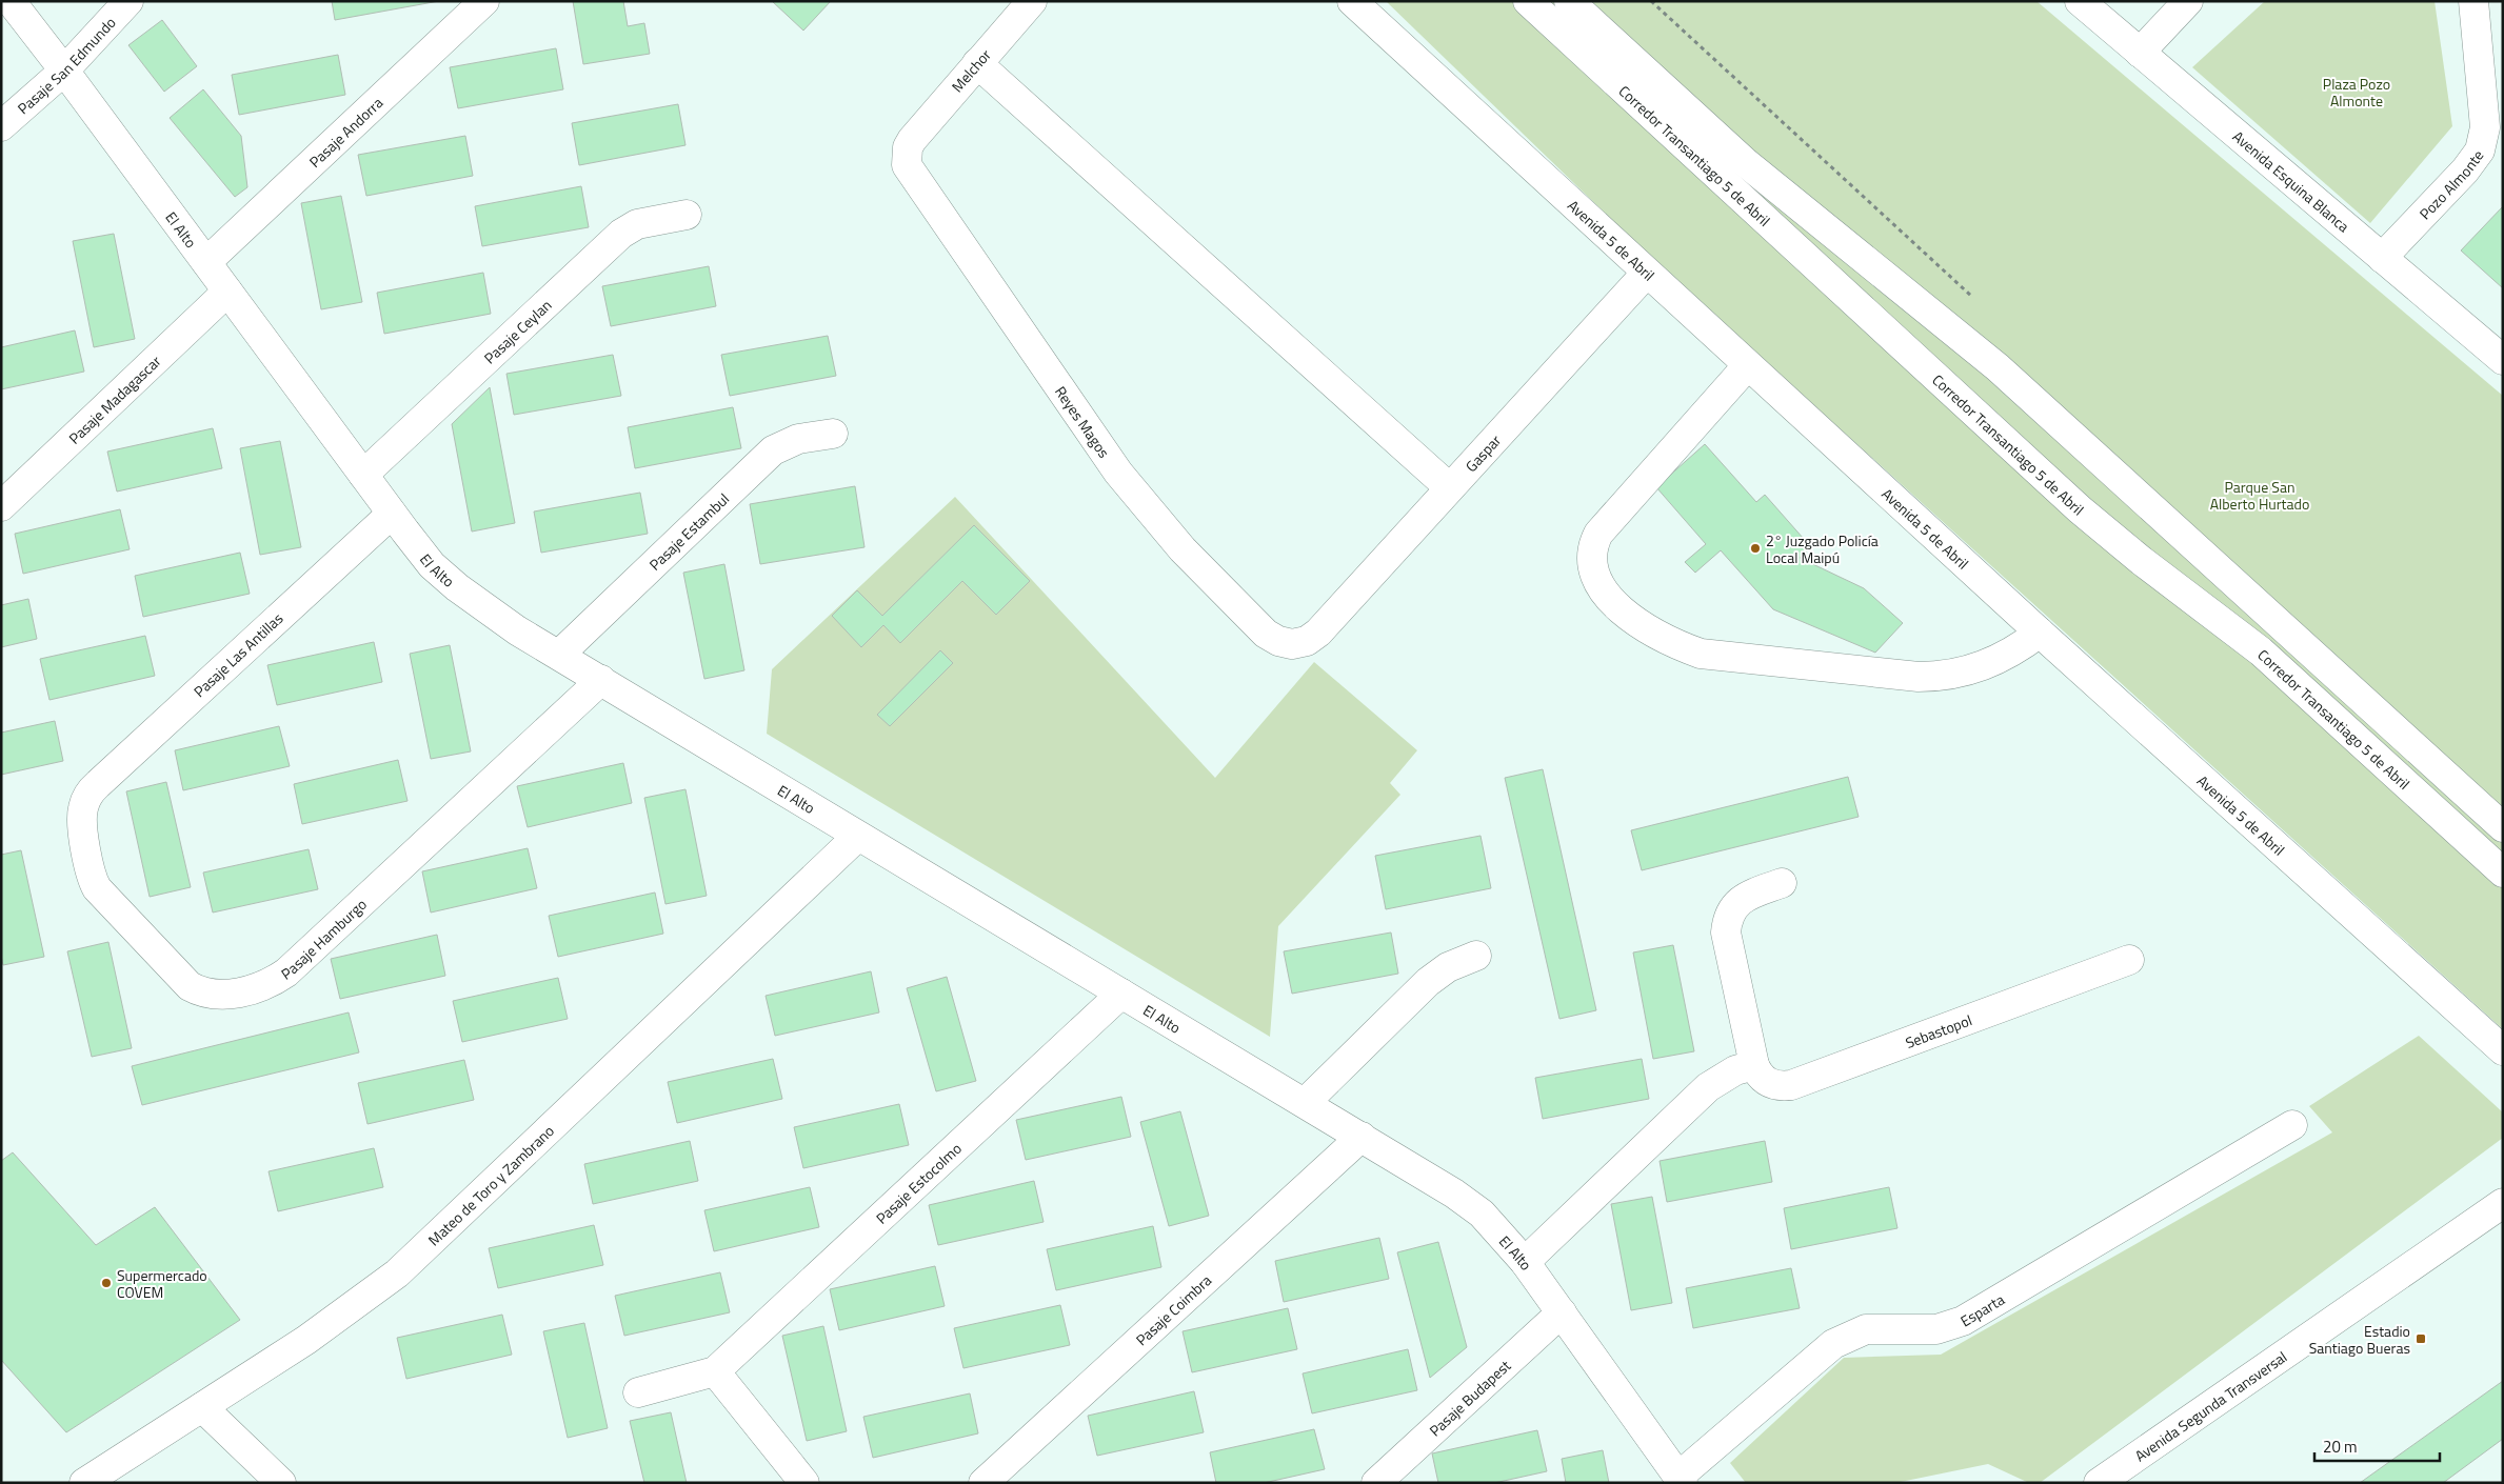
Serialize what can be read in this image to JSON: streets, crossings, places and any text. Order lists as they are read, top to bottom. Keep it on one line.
{"streets":{"street":["Pasaje San Edmundo","Melchor","Pasaje Andorra","Corredor Transantiago 5 de Abril","Avenida Esquina Blanca","Pozo Almonte","El Alto","Avenida 5 de Abril","Pasaje Ceylan","Pasaje Madagascar","Reyes Magos","Gaspar","Pasaje Estambul","Pasaje Las Antillas","Pasaje Hamburgo","Sebastopol","Pasaje Estocolmo","Mateo de Toro y Zambrano","Esparta","Pasaje Coimbra","Pasaje Budapest","Avenida Segunda Transversal"]},"crossings":[["Pasaje San Edmundo","El Alto"],["Melchor","Reyes Magos"],["Pasaje Andorra","El Alto"],["Avenida Esquina Blanca","Pozo Almonte"],["El Alto","Pasaje Ceylan"],["El Alto","Pasaje Madagascar"],["El Alto","Pasaje Estambul"],["El Alto","Pasaje Las Antillas"],["El Alto","Pasaje Hamburgo"],["El Alto","Pasaje Estocolmo"],["El Alto","Mateo de Toro y Zambrano"],["El Alto","Esparta"],["El Alto","Pasaje Coimbra"],["El Alto","Pasaje Budapest"],["Avenida 5 de Abril","Gaspar"],["Reyes Magos","Gaspar"],["Pasaje Las Antillas","Pasaje Hamburgo"]],"parks":["Plaza Pozo Almonte","Parque San Alberto Hurtado"],"places":{"other":["2° Juzgado Policía Local Maipú","Supermercado COVEM"],"transit":["Estadio Santiago Bueras"]},"scale_bar":"20 m"}
